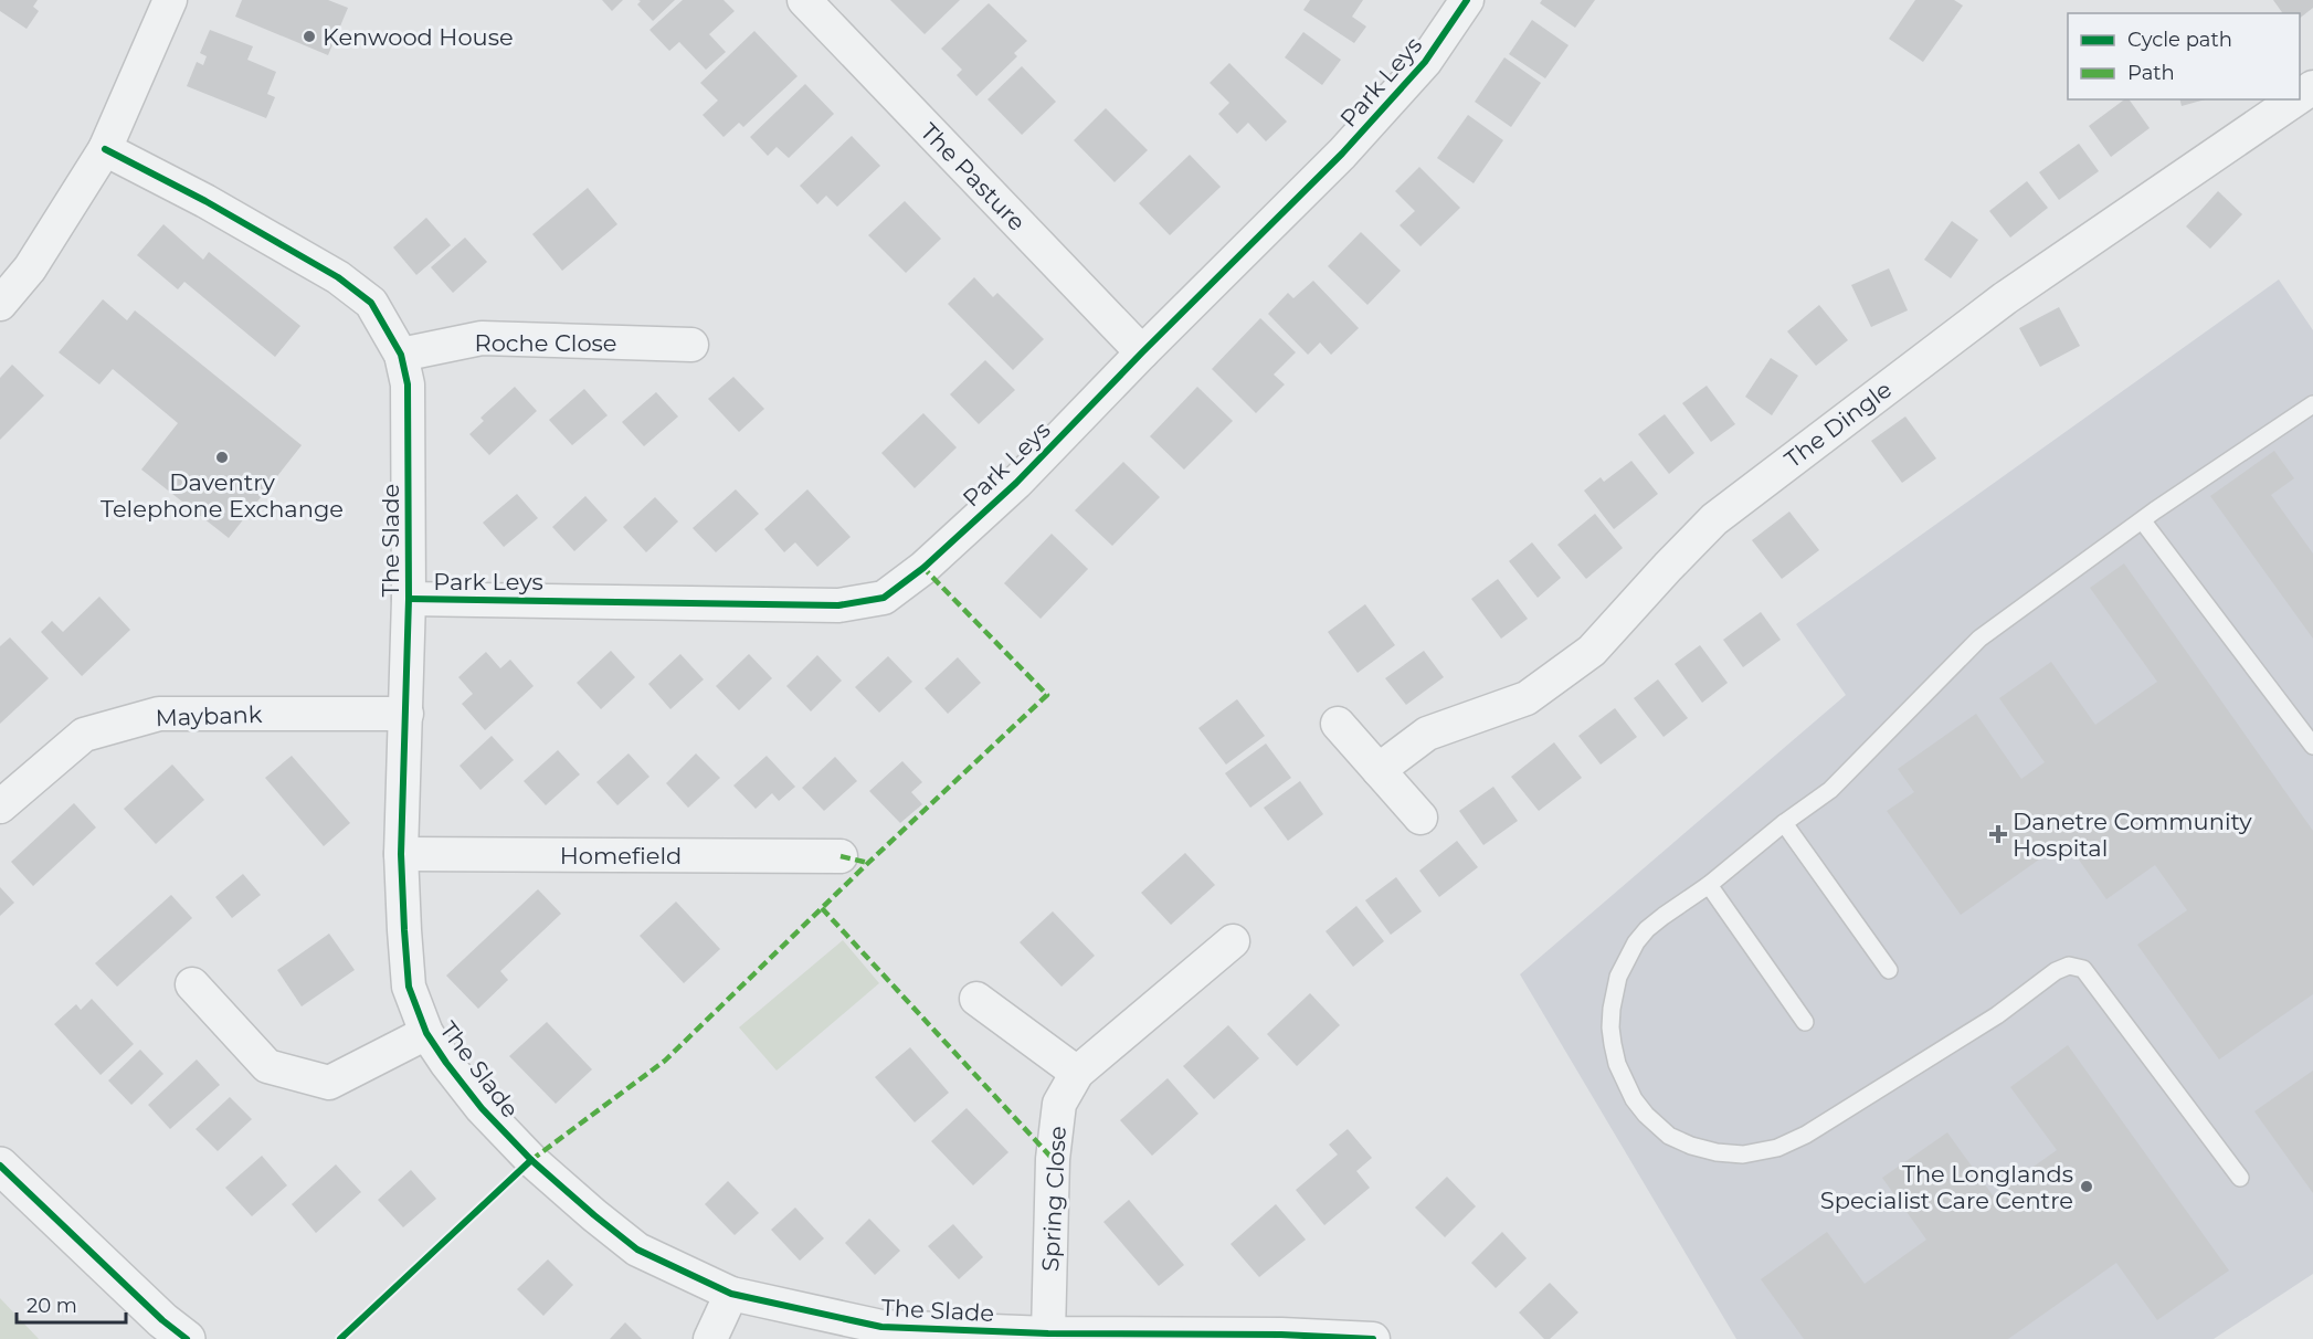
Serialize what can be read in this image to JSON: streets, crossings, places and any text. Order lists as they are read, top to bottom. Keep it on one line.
{"streets":{"street":["Park Leys","The Pasture","Roche Close","The Dingle","The Slade","Maybank","Homefield","Spring Close"]},"crossings":[["Park Leys","The Pasture"],["Park Leys","The Slade"],["Roche Close","The Slade"],["The Slade","Maybank"],["The Slade","Homefield"],["The Slade","Spring Close"]],"places":{"other":["Kenwood House","Daventry Telephone Exchange","The Longlands Specialist Care Centre"],"health":["Danetre Community Hospital"]},"legend":["Cycle path","Path"],"scale_bar":"20 m"}
